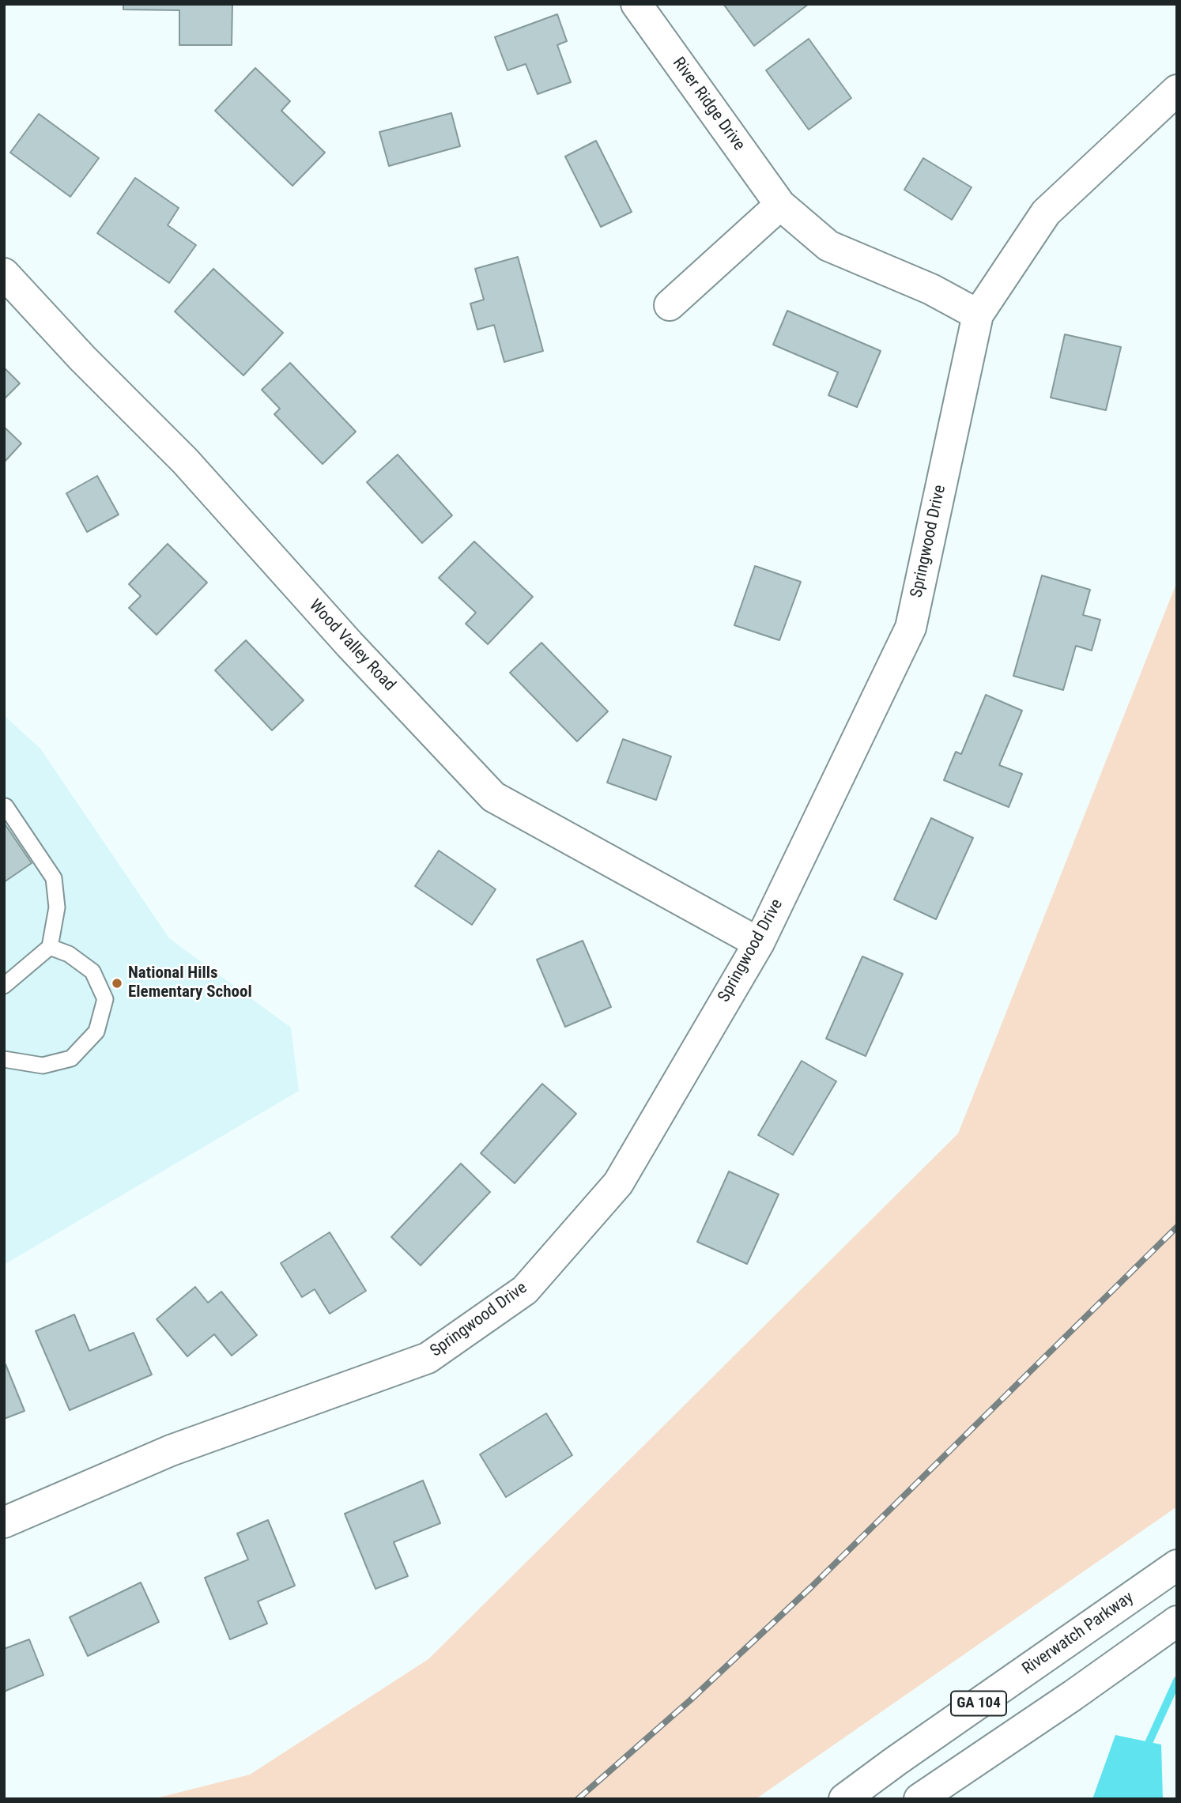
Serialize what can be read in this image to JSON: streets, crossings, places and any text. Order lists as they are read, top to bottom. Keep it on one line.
{"streets":{"street":["River Ridge Drive","Springwood Drive","Wood Valley Road","Riverwatch Parkway","GA 104"]},"crossings":[["River Ridge Drive","Springwood Drive"],["Springwood Drive","Wood Valley Road"]],"places":["National Hills Elementary School"]}
